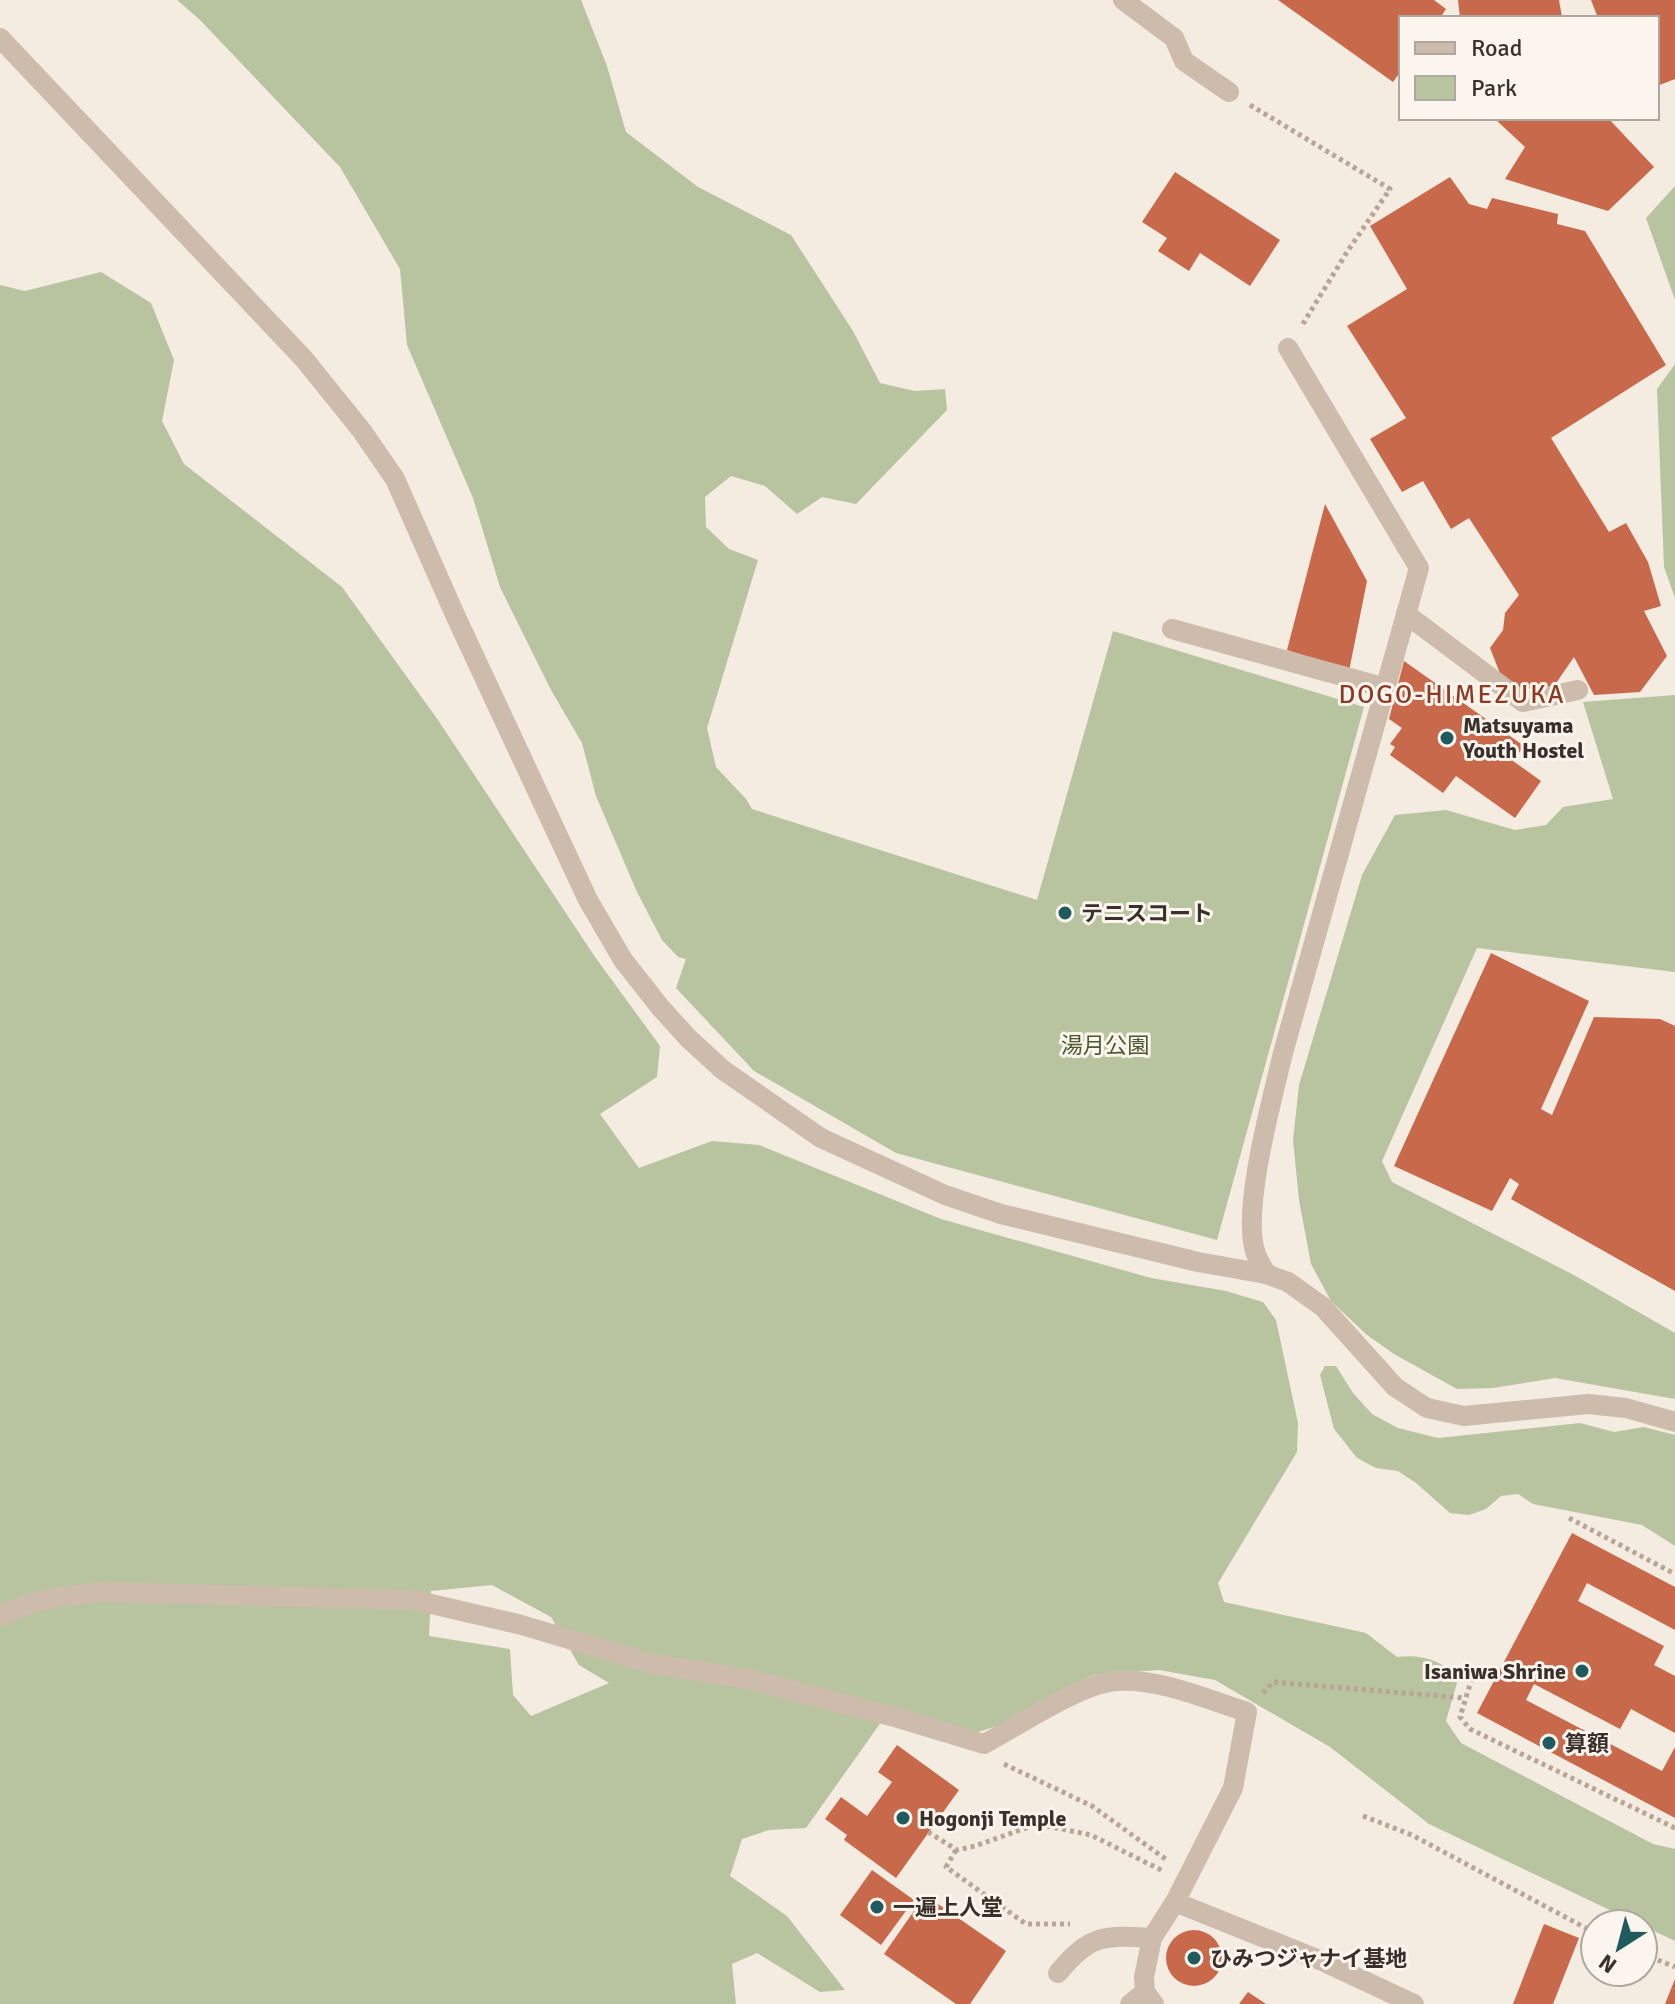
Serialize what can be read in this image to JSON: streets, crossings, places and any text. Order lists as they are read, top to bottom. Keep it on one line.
{"districts":["DOGO-HIMEZUKA"],"parks":["湯月公園"],"places":["Matsuyama Youth Hostel","テニスコート","Isaniwa Shrine","算額","Hogonji Temple","一遍上人堂","ひみつジャナイ基地"],"legend":["Road","Park"],"north":"bottom left"}
